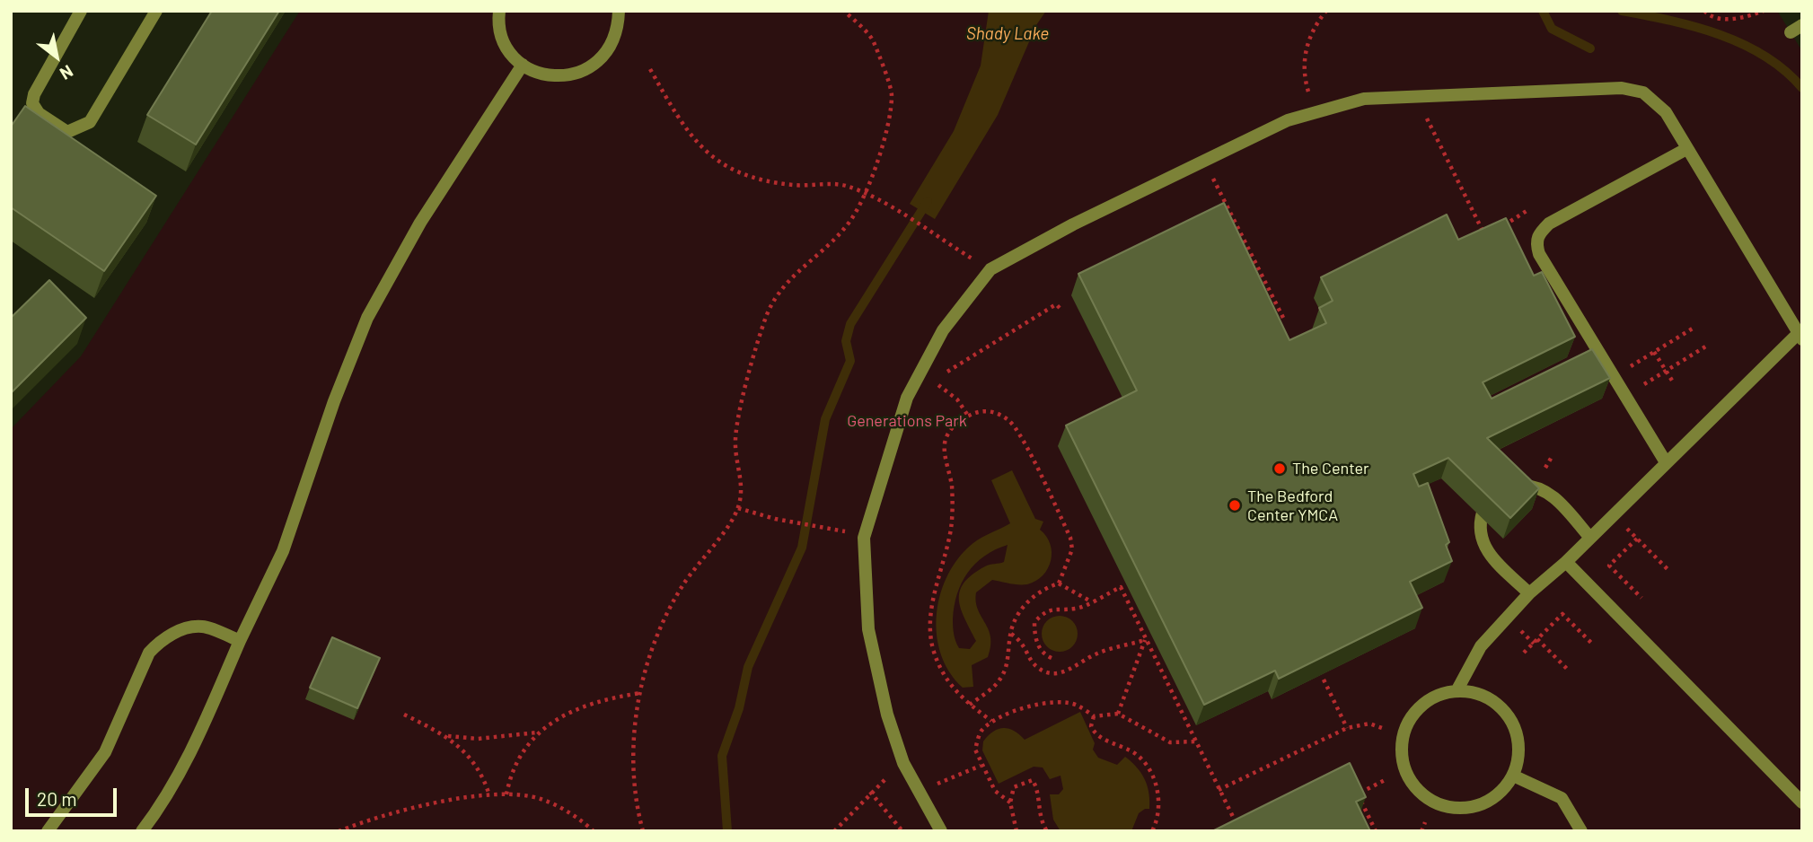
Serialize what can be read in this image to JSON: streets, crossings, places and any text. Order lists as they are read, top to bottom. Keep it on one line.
{"water":["Shady Lake"],"parks":["Generations Park"],"places":["The Center","The Bedford Center YMCA"],"scale_bar":"20 m","north":"bottom right"}
